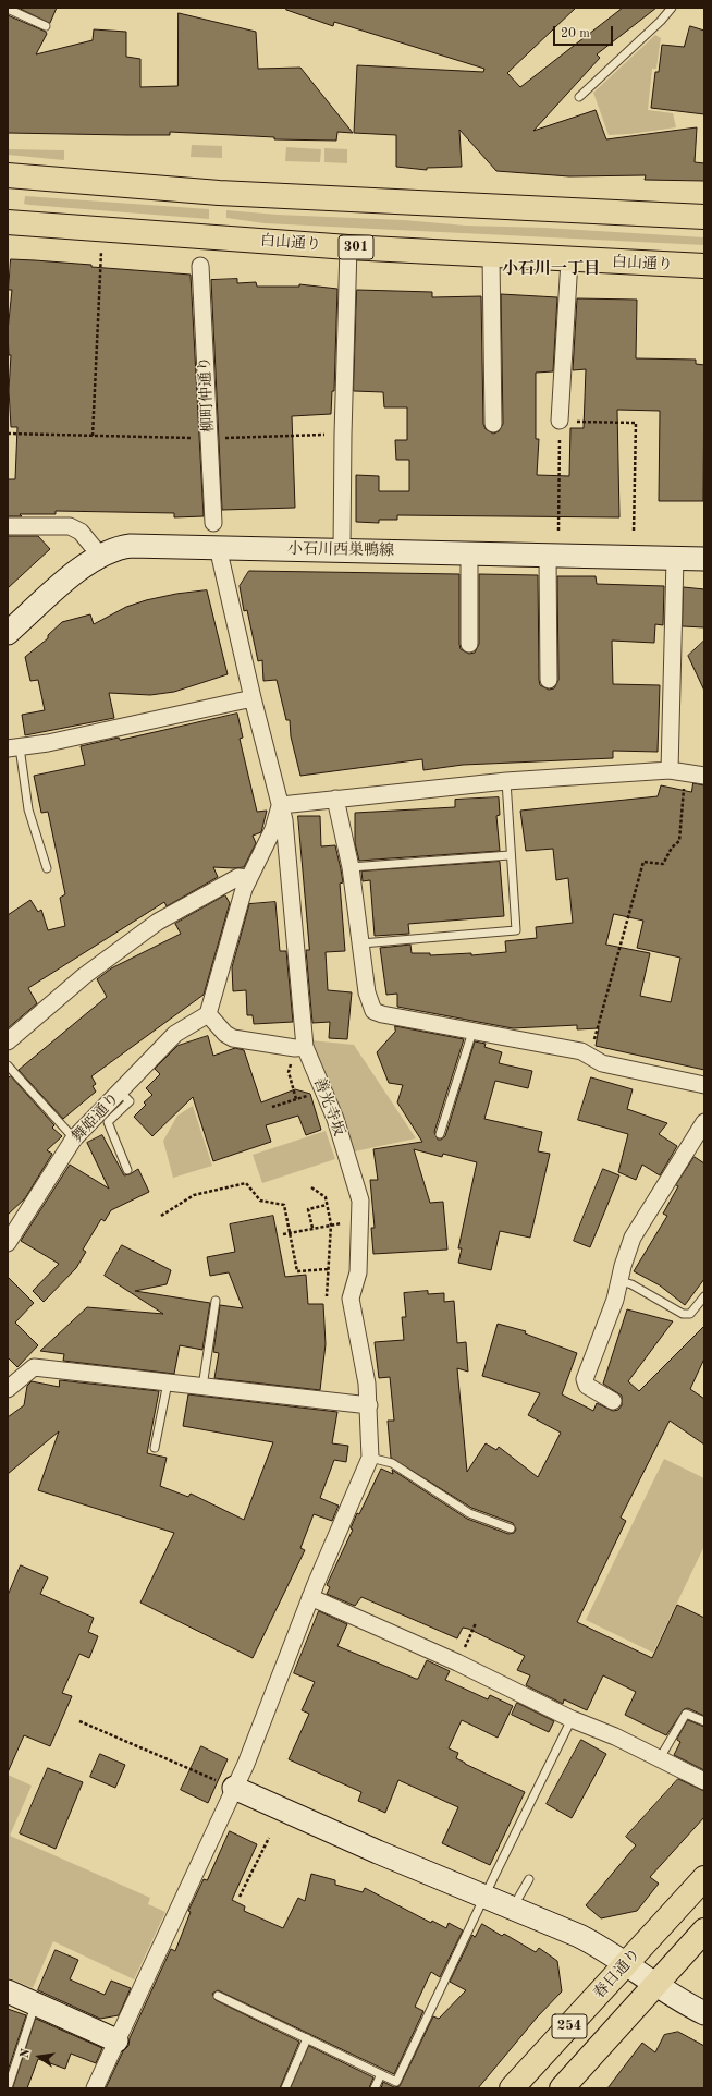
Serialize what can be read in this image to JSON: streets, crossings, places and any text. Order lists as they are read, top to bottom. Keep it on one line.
{"streets":{"main road":["白山通り","301","小石川西巣鴨線","春日通り","254"],"street":["柳町仲通り","善光寺坂","舞姫通り"]},"crossings":[["小石川西巣鴨線","善光寺坂"]],"districts":["小石川一丁目"],"scale_bar":"20 m","north":"left"}
